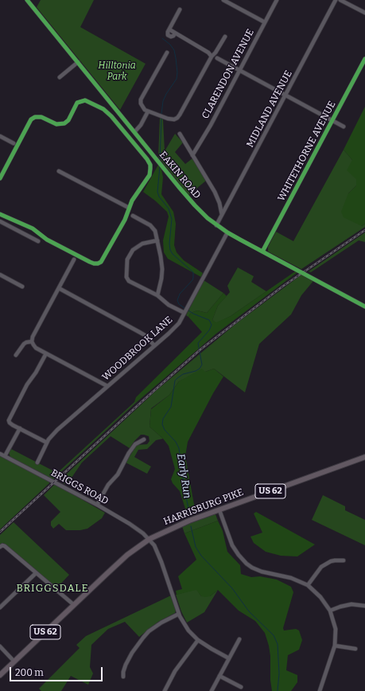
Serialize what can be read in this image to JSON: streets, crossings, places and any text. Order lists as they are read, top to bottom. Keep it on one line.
{"streets":{"main road":["US 62","HARRISBURG PIKE"],"street":["CLARENDON AVENUE","MIDLAND AVENUE","WHITETHORNE AVENUE","EAKIN ROAD","WOODBROOK LANE","BRIGGS ROAD"]},"crossings":[["MIDLAND AVENUE","EAKIN ROAD"],["WHITETHORNE AVENUE","EAKIN ROAD"],["EAKIN ROAD","WOODBROOK LANE"],["BRIGGS ROAD","HARRISBURG PIKE"]],"districts":["BRIGGSDALE"],"water":["Early Run"],"parks":["Hilltonia Park"],"scale_bar":"200 m"}
